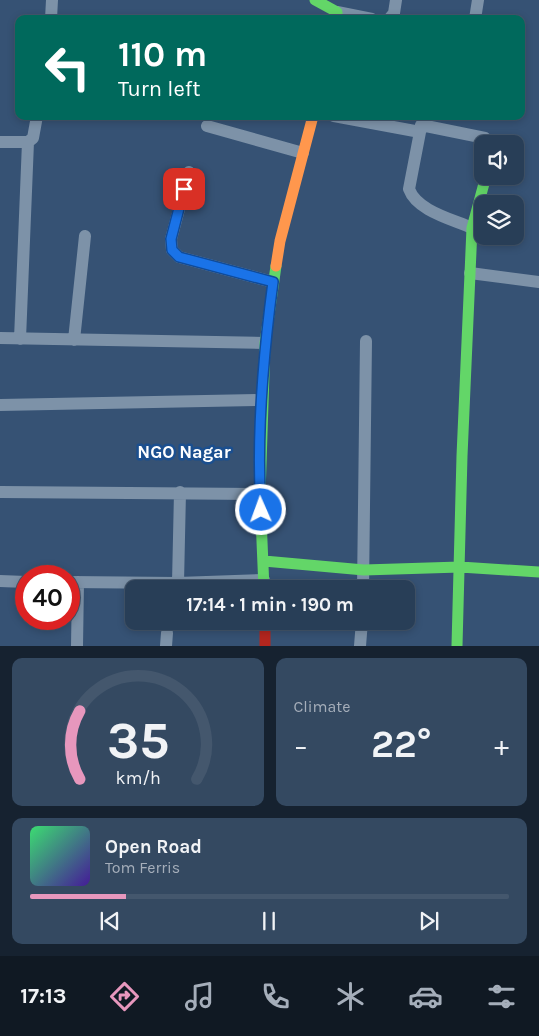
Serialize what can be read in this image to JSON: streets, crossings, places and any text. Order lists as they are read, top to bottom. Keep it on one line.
{"districts":["NGO Nagar"],"page":{"turn":["110 m","Turn left"],"limit":"40","trip":"17:14 · 1 min · 190 m","tile":"Climate","heat":["−","22°","+"],"song":["Open Road","Tom Ferris"],"tabs":"17:13","gauge":["35","km/h"]}}
